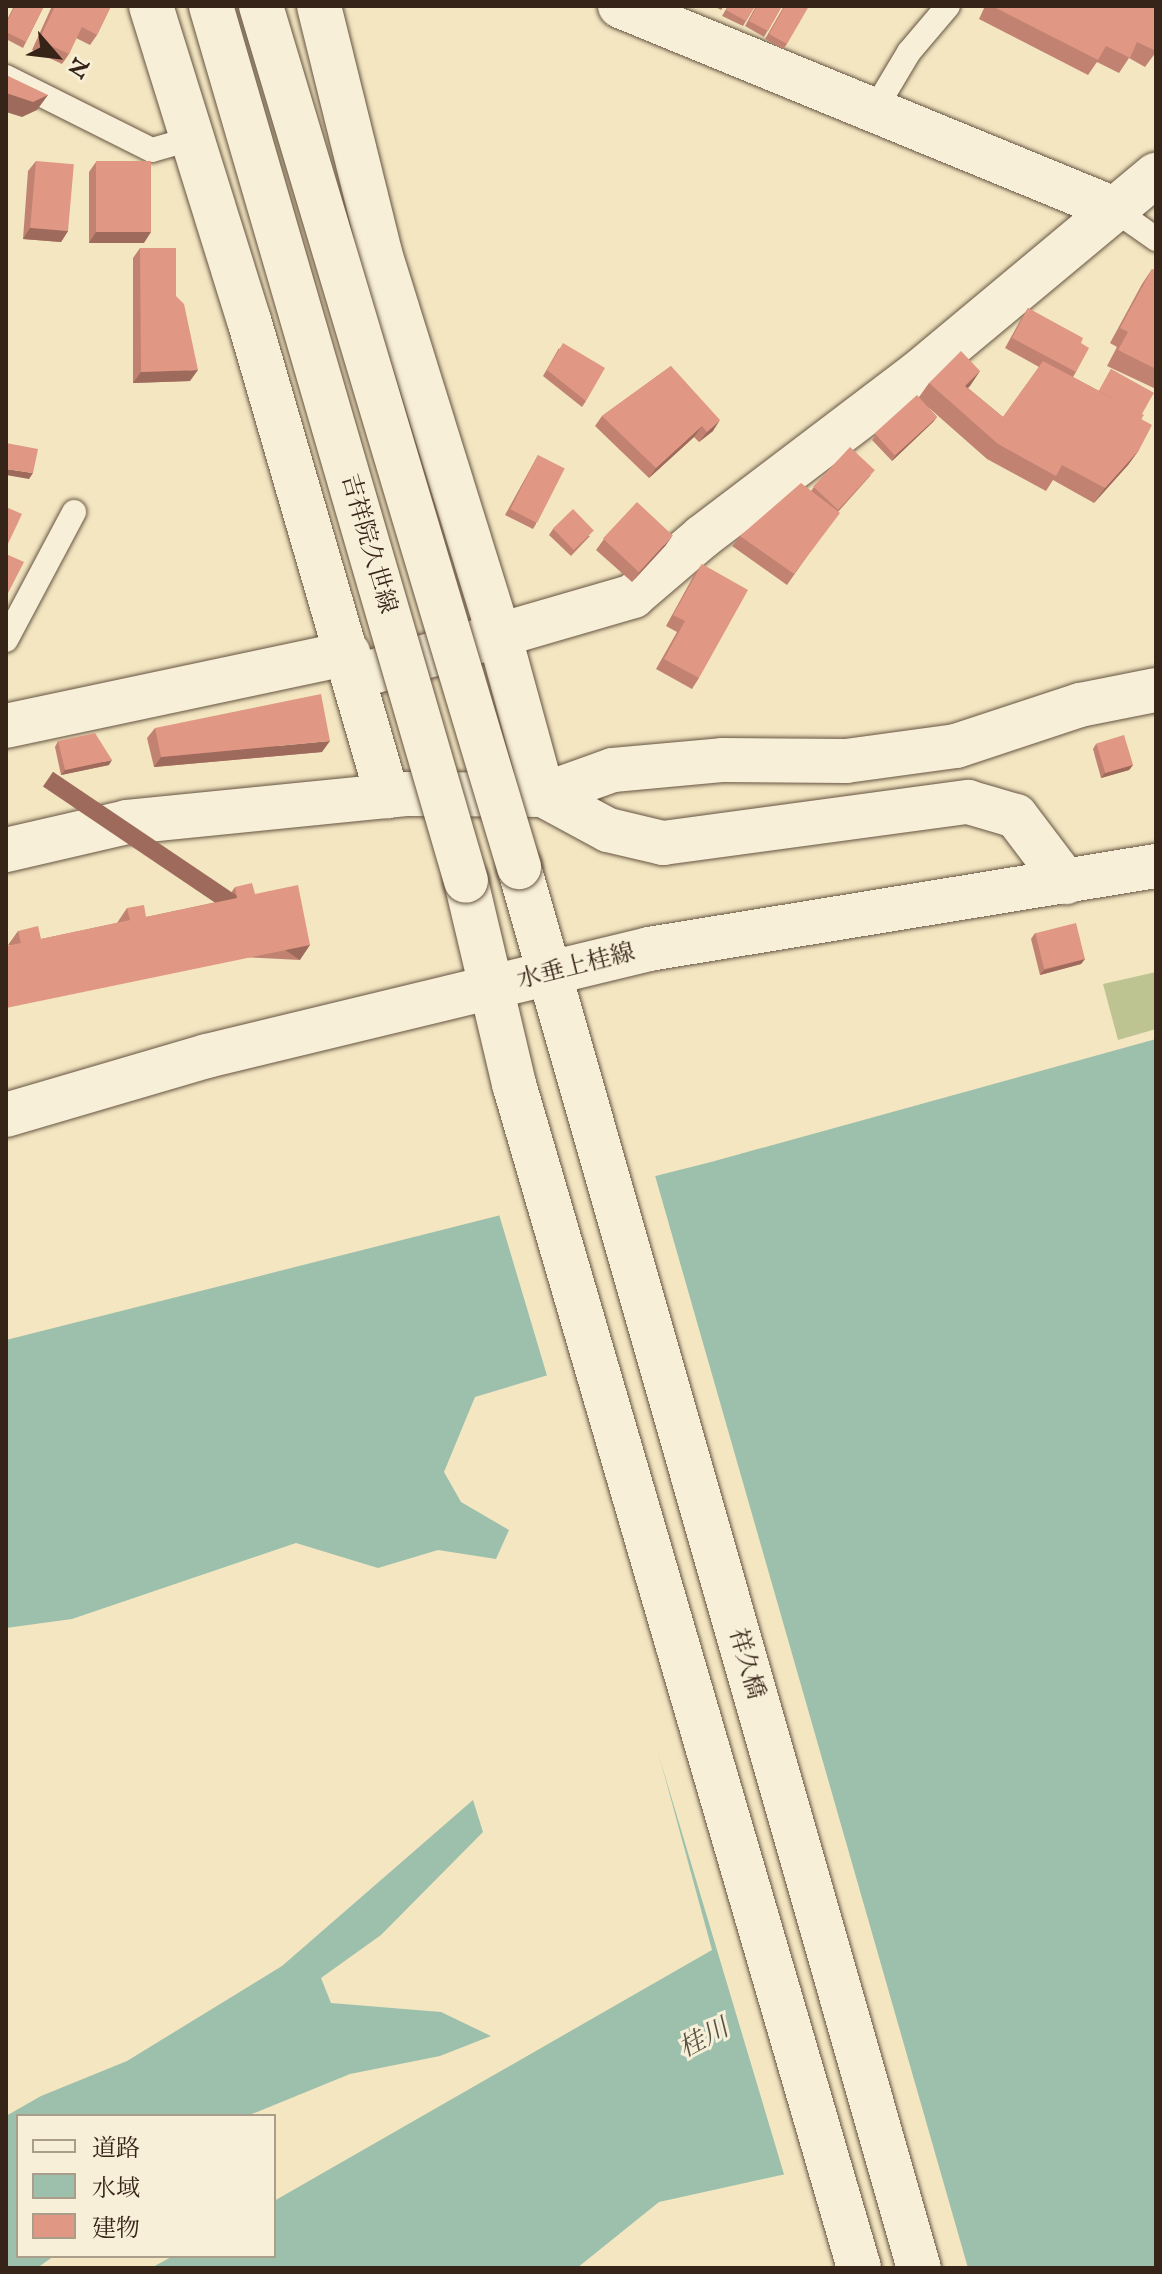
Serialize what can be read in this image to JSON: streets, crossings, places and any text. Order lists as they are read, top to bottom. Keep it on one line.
{"streets":{"street":["吉祥院久世線","水垂上桂線","祥久橋"]},"crossings":[["吉祥院久世線","水垂上桂線"],["吉祥院久世線","祥久橋"]],"water":["桂川"],"legend":["道路","水域","建物"],"north":"bottom right"}
